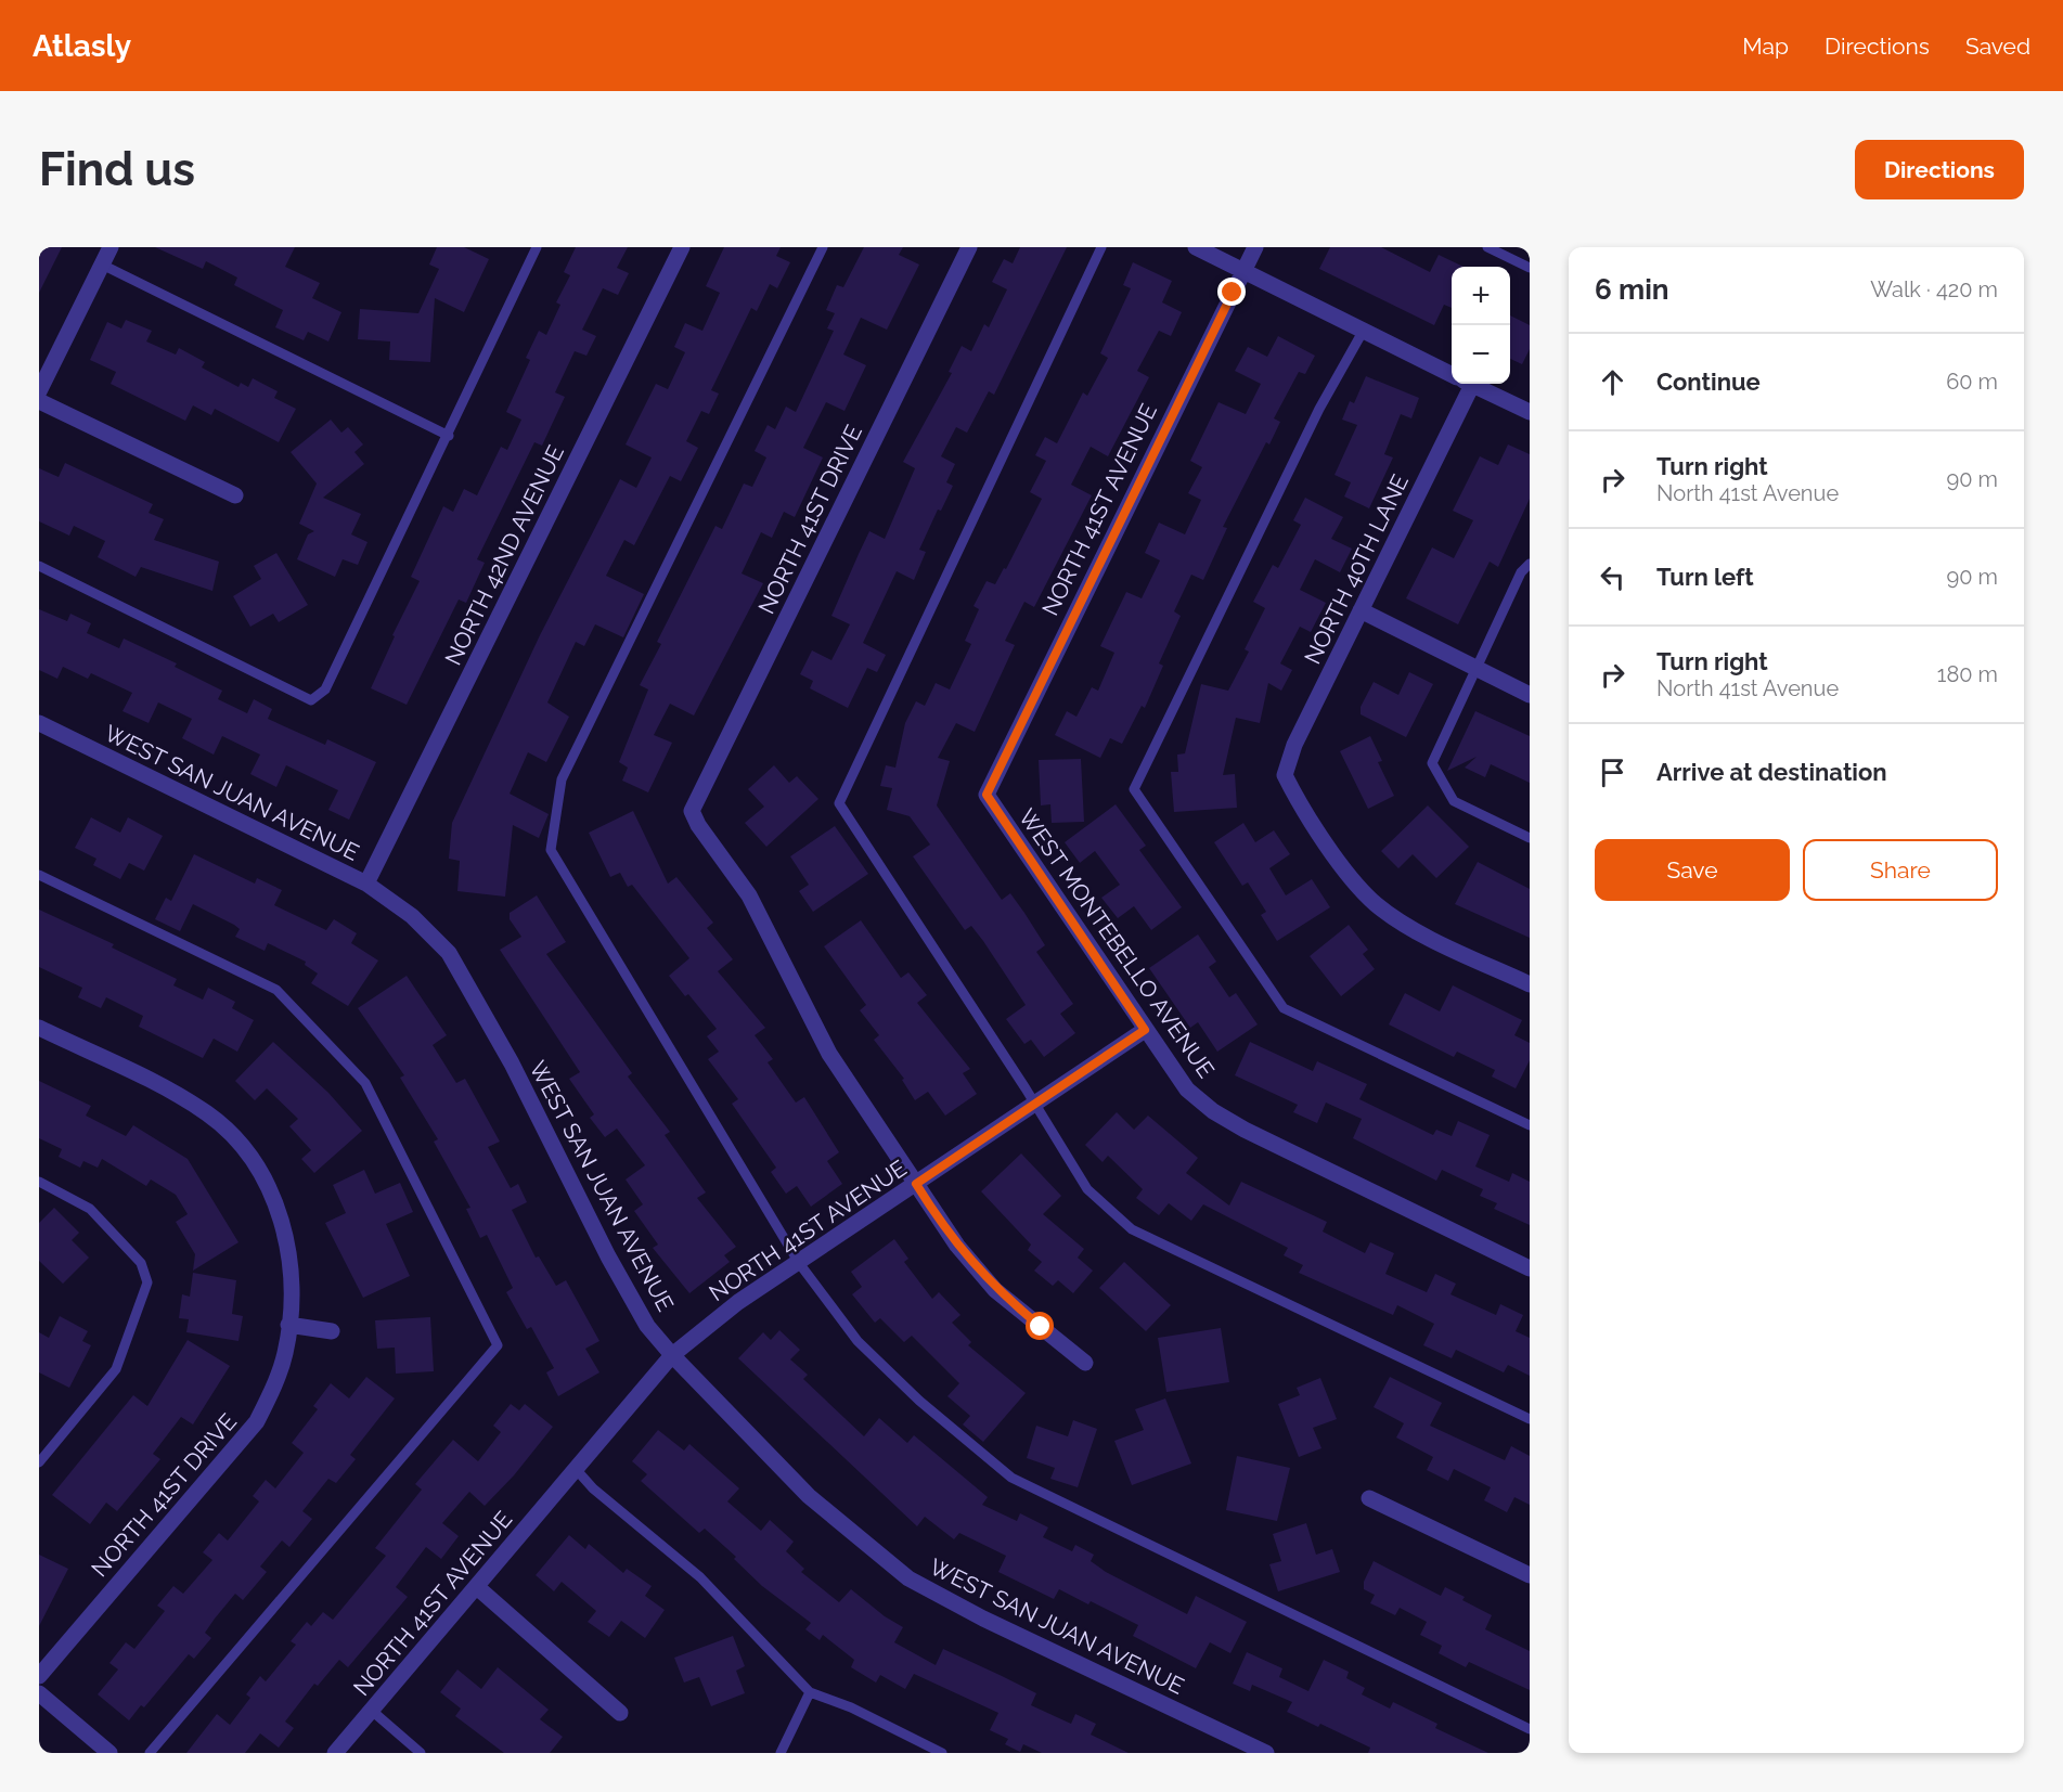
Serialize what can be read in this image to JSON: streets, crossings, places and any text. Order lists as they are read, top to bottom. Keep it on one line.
{"streets":{"street":["NORTH 41ST AVENUE","NORTH 41ST DRIVE","NORTH 42ND AVENUE","NORTH 40TH LANE","WEST SAN JUAN AVENUE","WEST MONTEBELLO AVENUE"]},"crossings":[["NORTH 41ST AVENUE","NORTH 41ST DRIVE"],["NORTH 41ST AVENUE","WEST SAN JUAN AVENUE"],["NORTH 41ST AVENUE","WEST MONTEBELLO AVENUE"],["NORTH 42ND AVENUE","WEST SAN JUAN AVENUE"]],"page":{"header":"Atlasly","nav":["Map","Directions","Saved"],"buttons":["Directions",["Save","Share"]],"title":"Find us","heading":["6 min","Walk · 420 m"],"map_buttons":["+","−"],"list":[["Continue","60 m"],["Turn right","North 41st Avenue","90 m"],["Turn left","90 m"],["Turn right","North 41st Avenue","180 m"],"Arrive at destination"]}}
